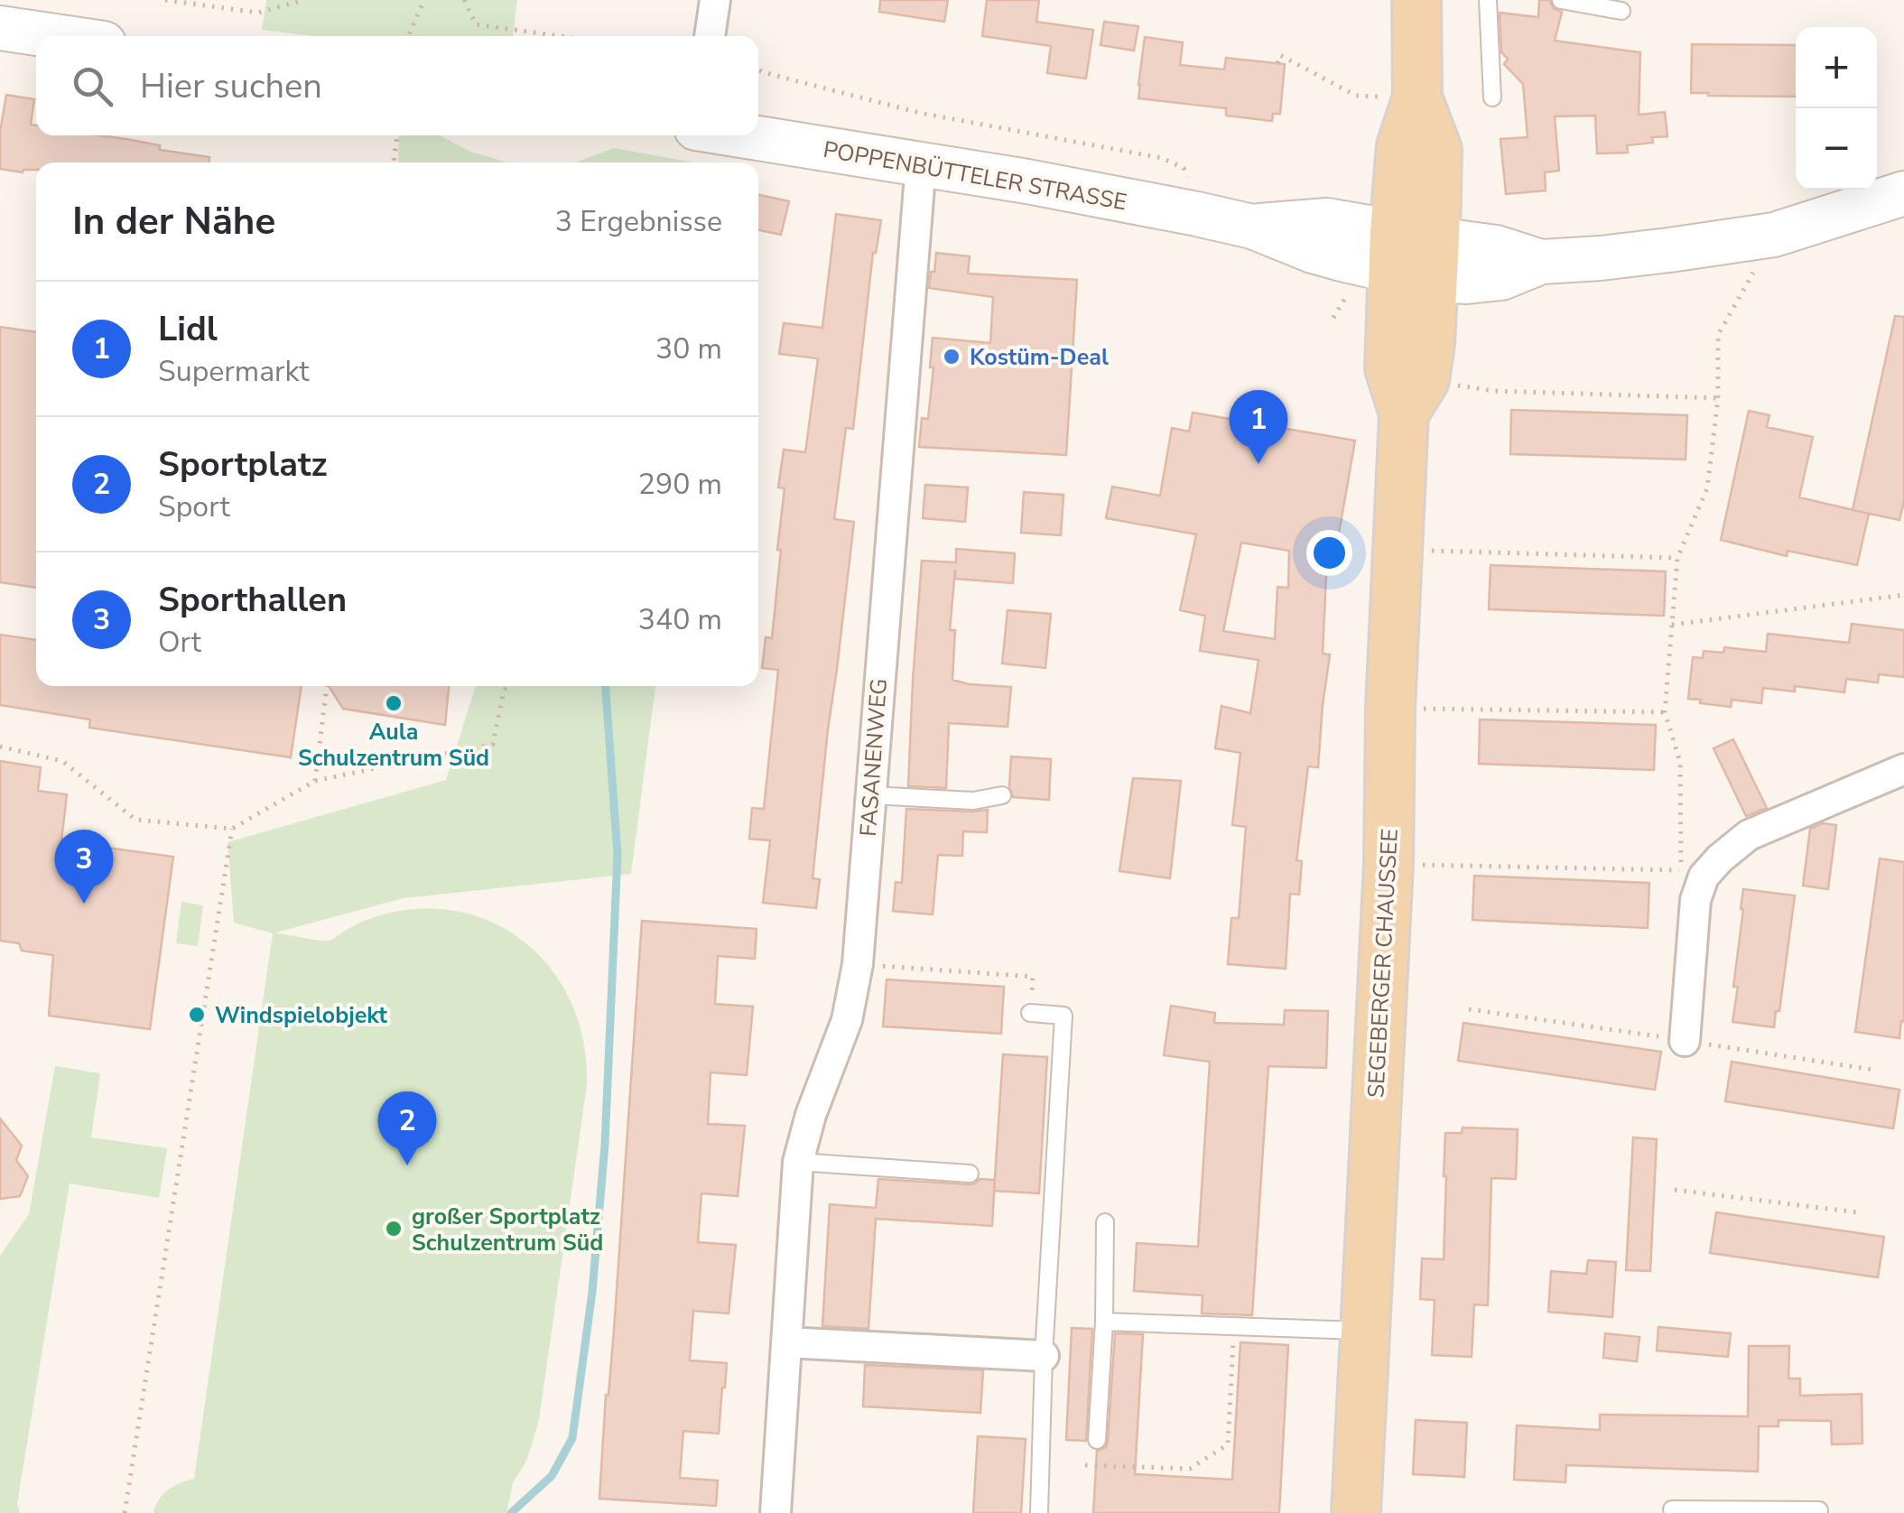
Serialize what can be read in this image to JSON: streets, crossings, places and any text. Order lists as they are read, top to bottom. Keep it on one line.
{"streets":{"main road":["POPPENBÜTTELER STRASSE","SEGEBERGER CHAUSSEE"],"street":["FASANENWEG"]},"crossings":[["POPPENBÜTTELER STRASSE","FASANENWEG"],["POPPENBÜTTELER STRASSE","SEGEBERGER CHAUSSEE"]],"places":["Kostüm-Deal","Aula Schulzentrum Süd","Windspielobjekt","großer Sportplatz Schulzentrum Süd"],"page":{"map_buttons":["+","−"],"search":"Hier suchen","heading":["In der Nähe","3 Ergebnisse"],"list":[{"mark":"1","name":"Lidl","note":"Supermarkt","value":"30 m"},{"mark":"2","name":"Sportplatz","note":"Sport","value":"290 m"},{"mark":"3","name":"Sporthallen","note":"Ort","value":"340 m"}],"pins":["1","3","2"]}}
